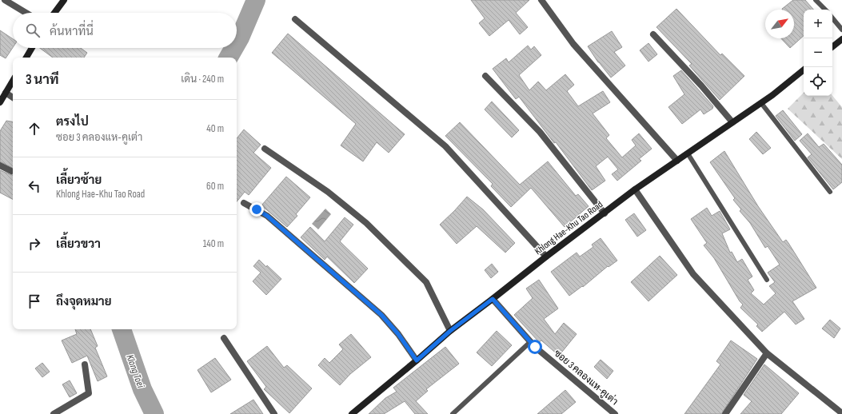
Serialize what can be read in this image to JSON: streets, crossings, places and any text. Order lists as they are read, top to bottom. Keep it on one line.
{"streets":{"street":["Khlong Hae-Khu Tao Road","ซอย 3 คลองแห-คูเต่า"]},"crossings":[["Khlong Hae-Khu Tao Road","ซอย 3 คลองแห-คูเต่า"]],"water":["Klong Toei"],"north":"top right","page":{"map_buttons":["+","−"],"search":"ค้นหาที่นี่","heading":["3 นาที","เดิน · 240 m"],"list":[["ตรงไป","ซอย 3 คลองแห-คูเต่า","40 m"],["เลี้ยวซ้าย","Khlong Hae-Khu Tao Road","60 m"],["เลี้ยวขวา","140 m"],"ถึงจุดหมาย"]}}
